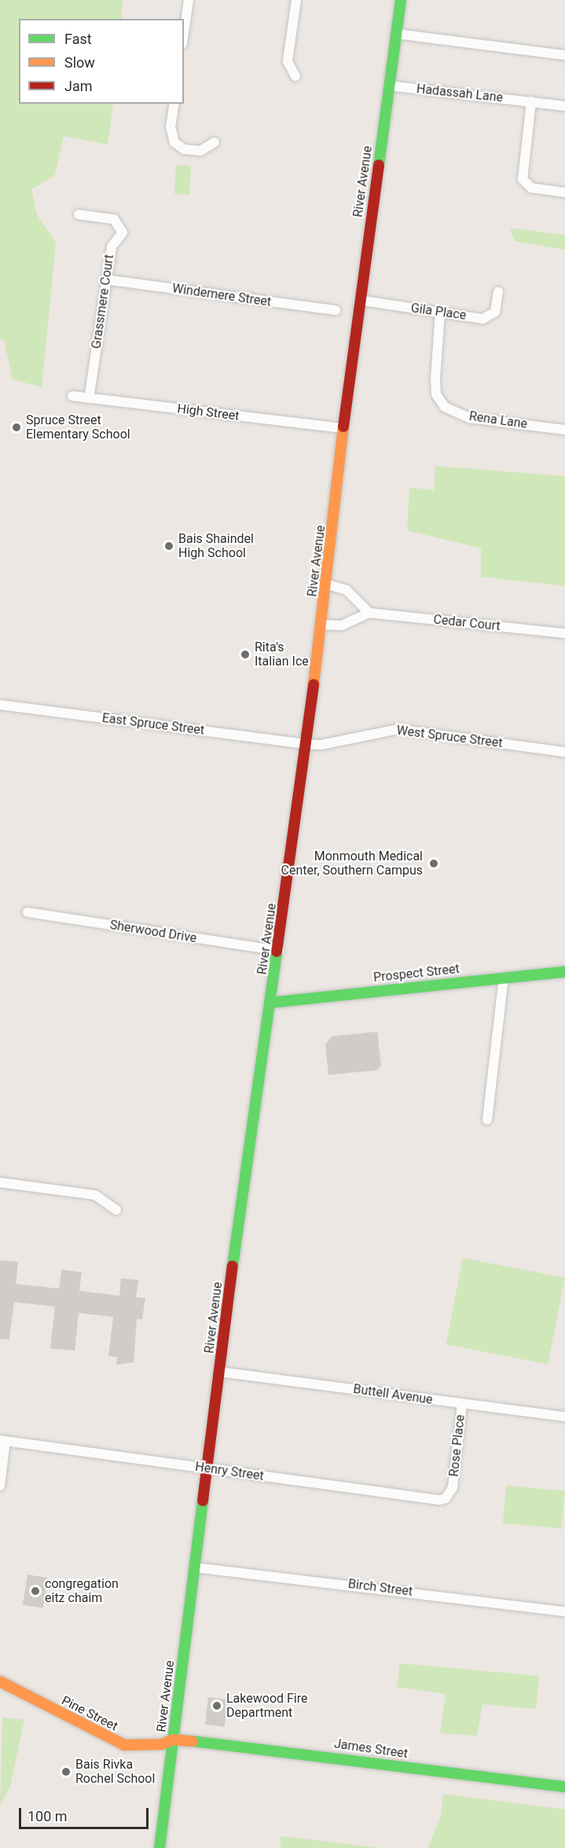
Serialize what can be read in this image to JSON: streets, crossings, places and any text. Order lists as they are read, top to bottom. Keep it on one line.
{"streets":{"main road":["River Avenue","Prospect Street","Pine Street","James Street"],"street":["Hadassah Lane","Windemere Street","Grassmere Court","Gila Place","High Street","Rena Lane","Cedar Court","East Spruce Street","West Spruce Street","Sherwood Drive","Buttell Avenue","Rose Place","Henry Street","Birch Street"]},"crossings":[["Hadassah Lane","River Avenue"],["River Avenue","Gila Place"],["River Avenue","High Street"],["River Avenue","East Spruce Street"],["River Avenue","West Spruce Street"],["River Avenue","Sherwood Drive"],["River Avenue","Prospect Street"],["River Avenue","Buttell Avenue"],["River Avenue","Henry Street"],["River Avenue","Birch Street"],["River Avenue","Pine Street"],["River Avenue","James Street"],["Windemere Street","Grassmere Court"],["Grassmere Court","High Street"],["Gila Place","Rena Lane"],["East Spruce Street","West Spruce Street"],["Buttell Avenue","Rose Place"],["Rose Place","Henry Street"],["Pine Street","James Street"]],"places":["Spruce Street Elementary School","Bais Shaindel High School","Rita's Italian Ice","Monmouth Medical Center, Southern Campus","congregation eitz chaim","Lakewood Fire Department","Bais Rivka Rochel School"],"legend":["Fast","Slow","Jam"],"scale_bar":"100 m"}
